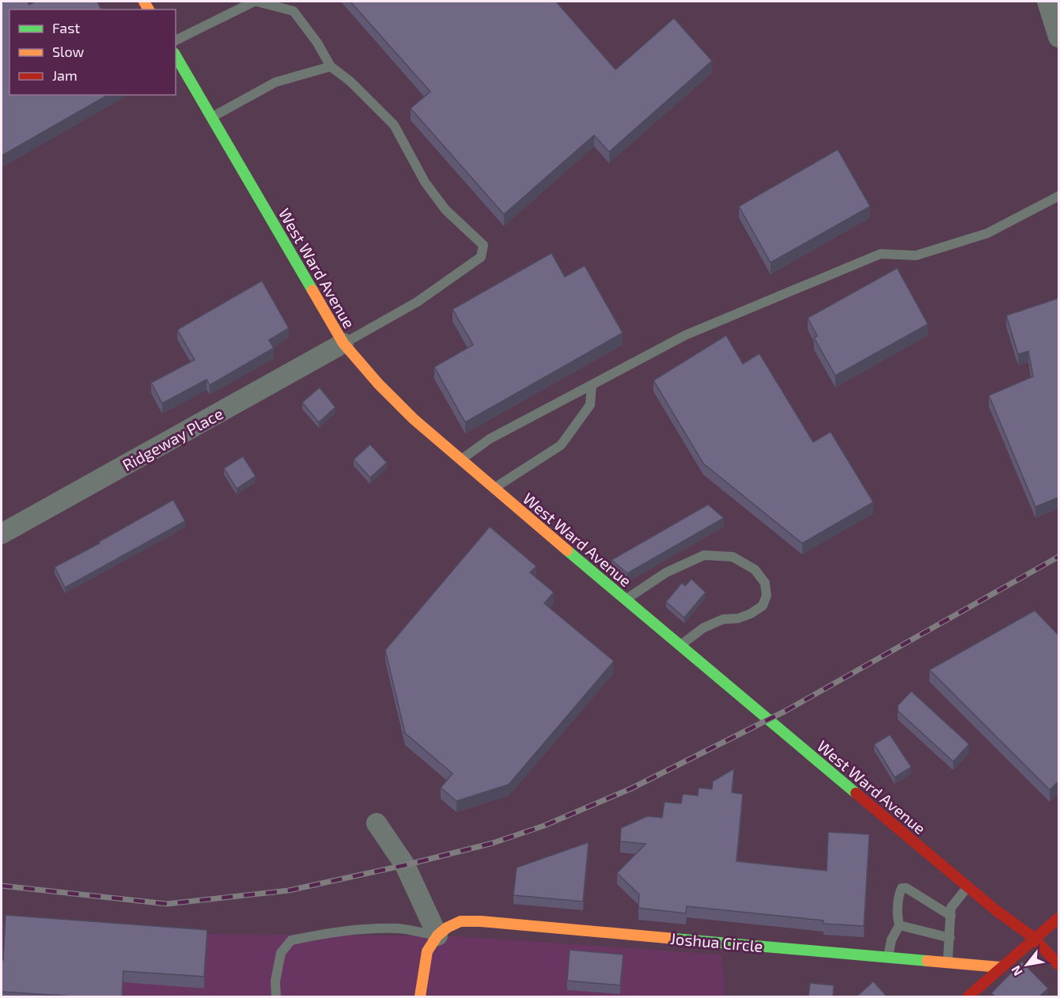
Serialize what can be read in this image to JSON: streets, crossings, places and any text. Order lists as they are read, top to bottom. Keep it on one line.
{"streets":{"street":["West Ward Avenue","Ridgeway Place","Joshua Circle"]},"crossings":[["West Ward Avenue","Ridgeway Place"]],"legend":["Fast","Slow","Jam"],"north":"bottom left"}
